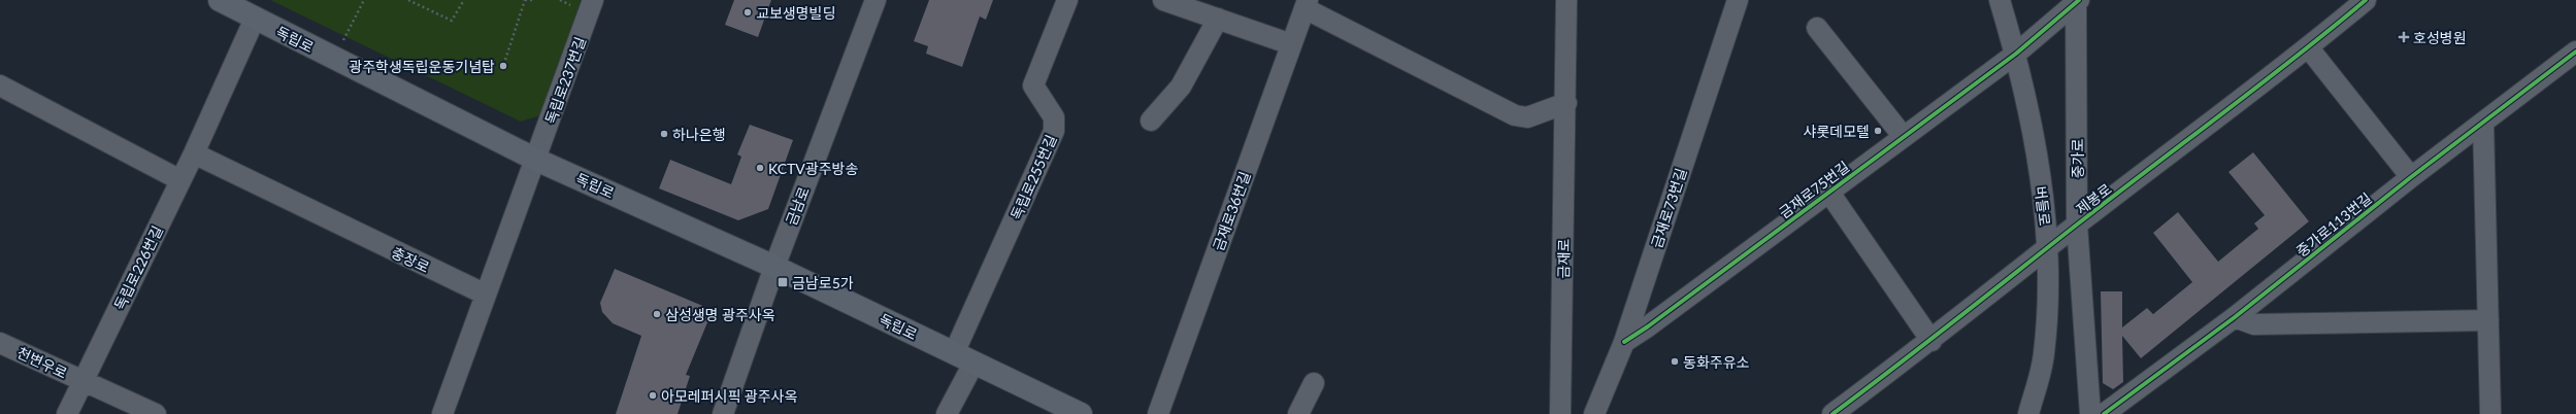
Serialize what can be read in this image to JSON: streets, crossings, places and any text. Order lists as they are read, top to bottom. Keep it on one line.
{"streets":{"main road":["독립로"],"street":["독립로237번길","중가로","독립로255번길","금재로75번길","제봉로","금남로","버들로","금재로73번길","금재로36번길","중가로113번길","금재로","충장로","독립로226번길","천변우로"]},"crossings":[["독립로","독립로237번길"],["독립로","독립로255번길"],["독립로","금남로"],["독립로","독립로226번길"],["중가로","금재로75번길"],["중가로","제봉로"],["금재로75번길","버들로"],["금재로75번길","금재로73번길"],["제봉로","버들로"],["금재로36번길","금재로"],["충장로","독립로226번길"],["독립로226번길","천변우로"]],"places":{"other":["교보생명빌딩","광주학생독립운동기념탑","샤롯데모텔","하나은행","KCTV광주방송","삼성생명 광주사옥","동화주유소","아모레퍼시픽 광주사옥"],"health":["호성병원"],"transit":["금남로5가"]}}
